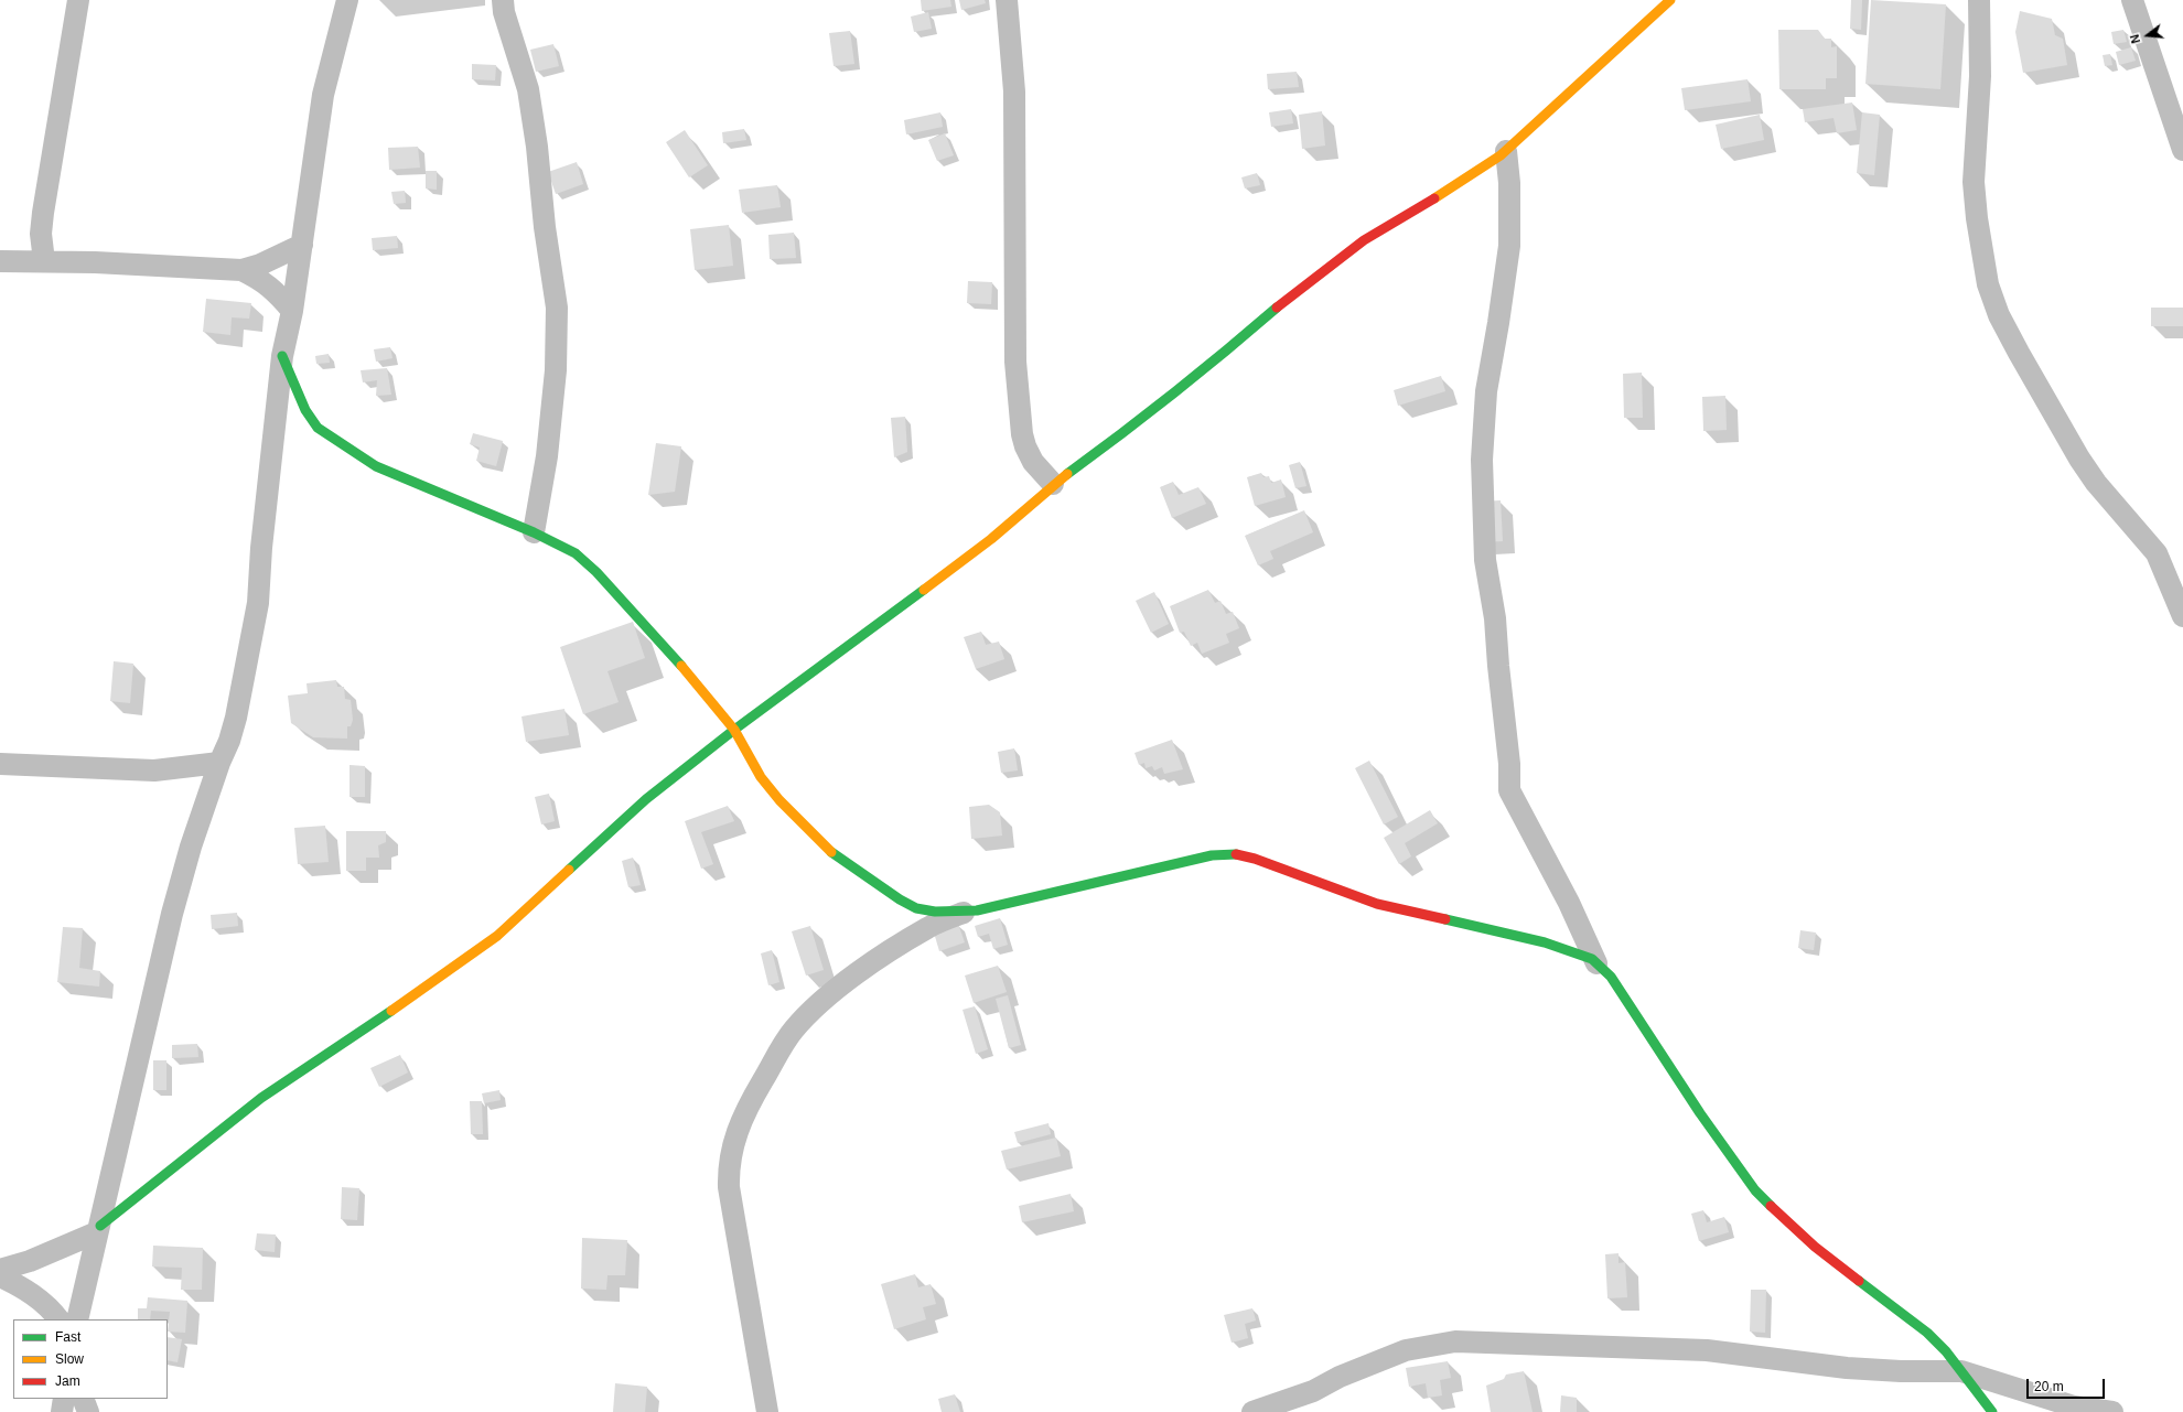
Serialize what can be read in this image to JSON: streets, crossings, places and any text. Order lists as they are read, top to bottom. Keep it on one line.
{"legend":["Fast","Slow","Jam"],"scale_bar":"20 m","north":"left"}
